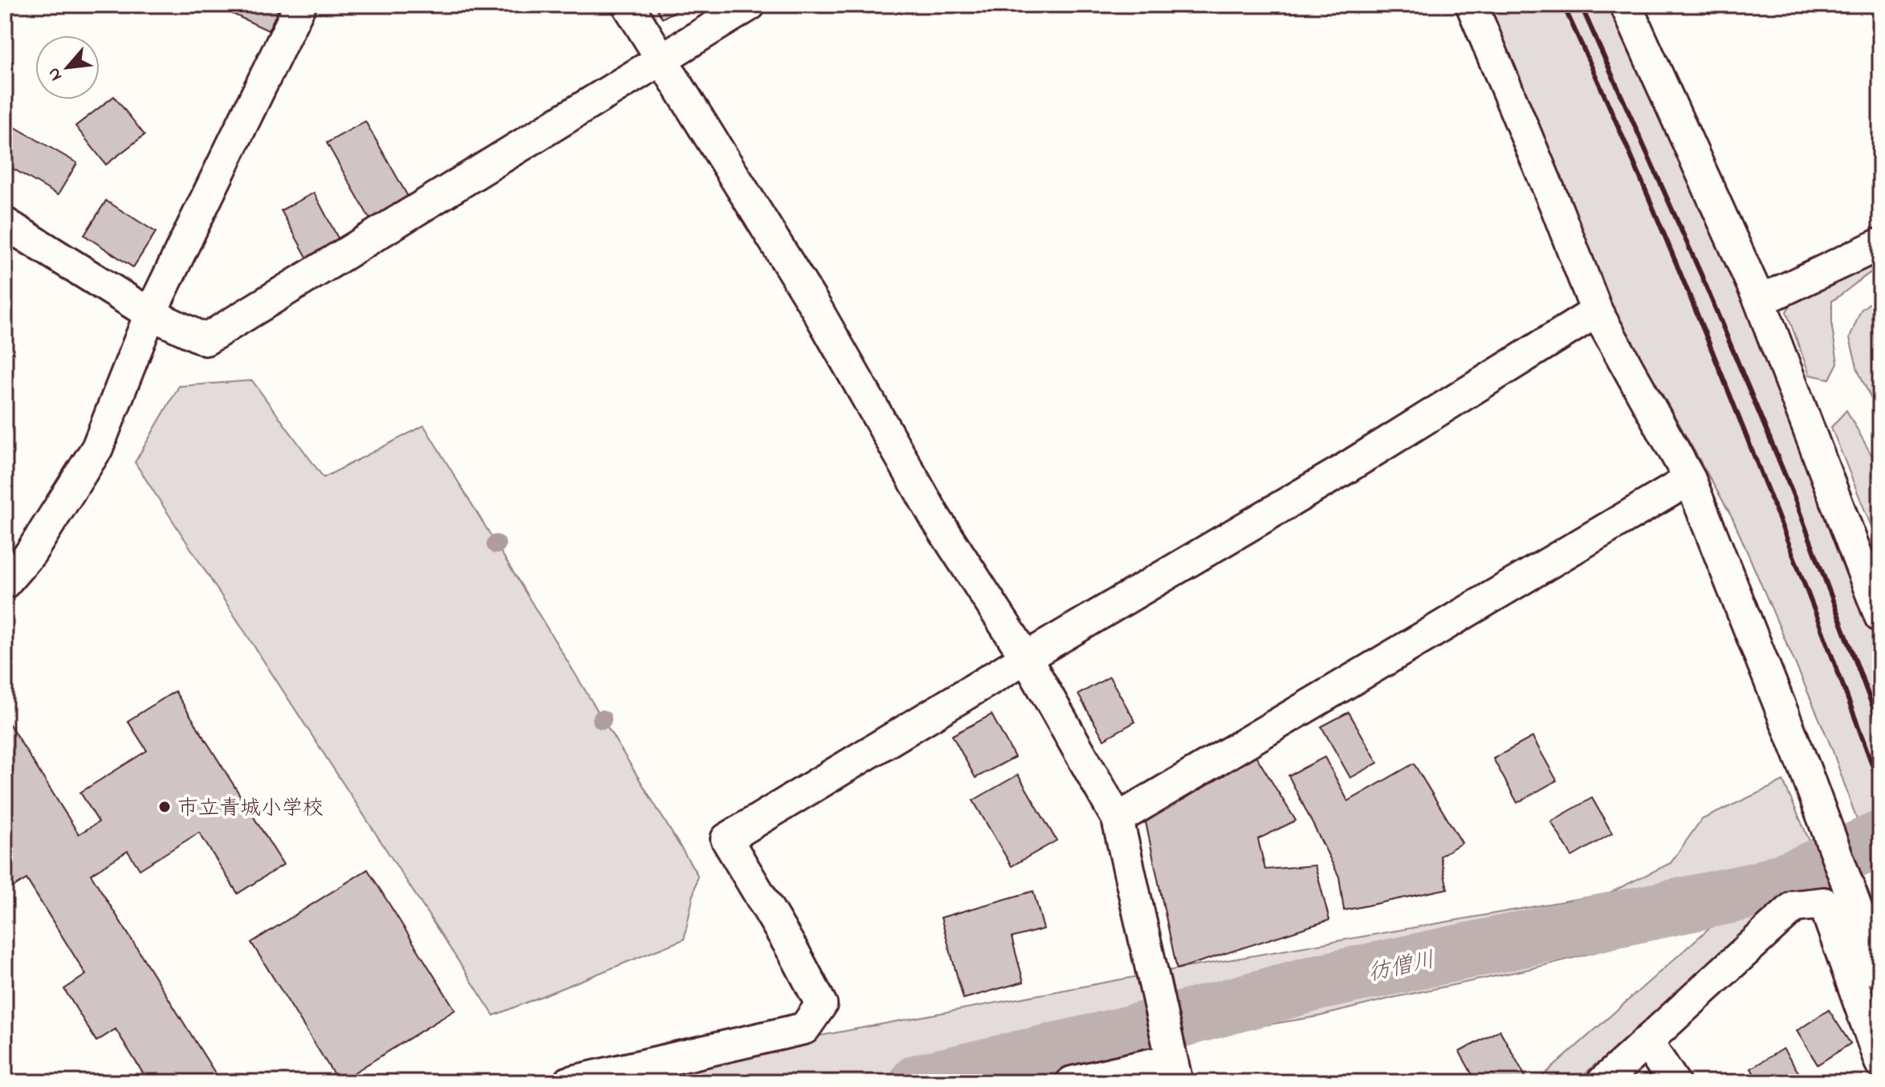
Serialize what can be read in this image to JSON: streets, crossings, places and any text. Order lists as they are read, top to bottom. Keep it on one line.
{"water":["彷僧川"],"places":["市立青城小学校"],"north":"bottom left"}
